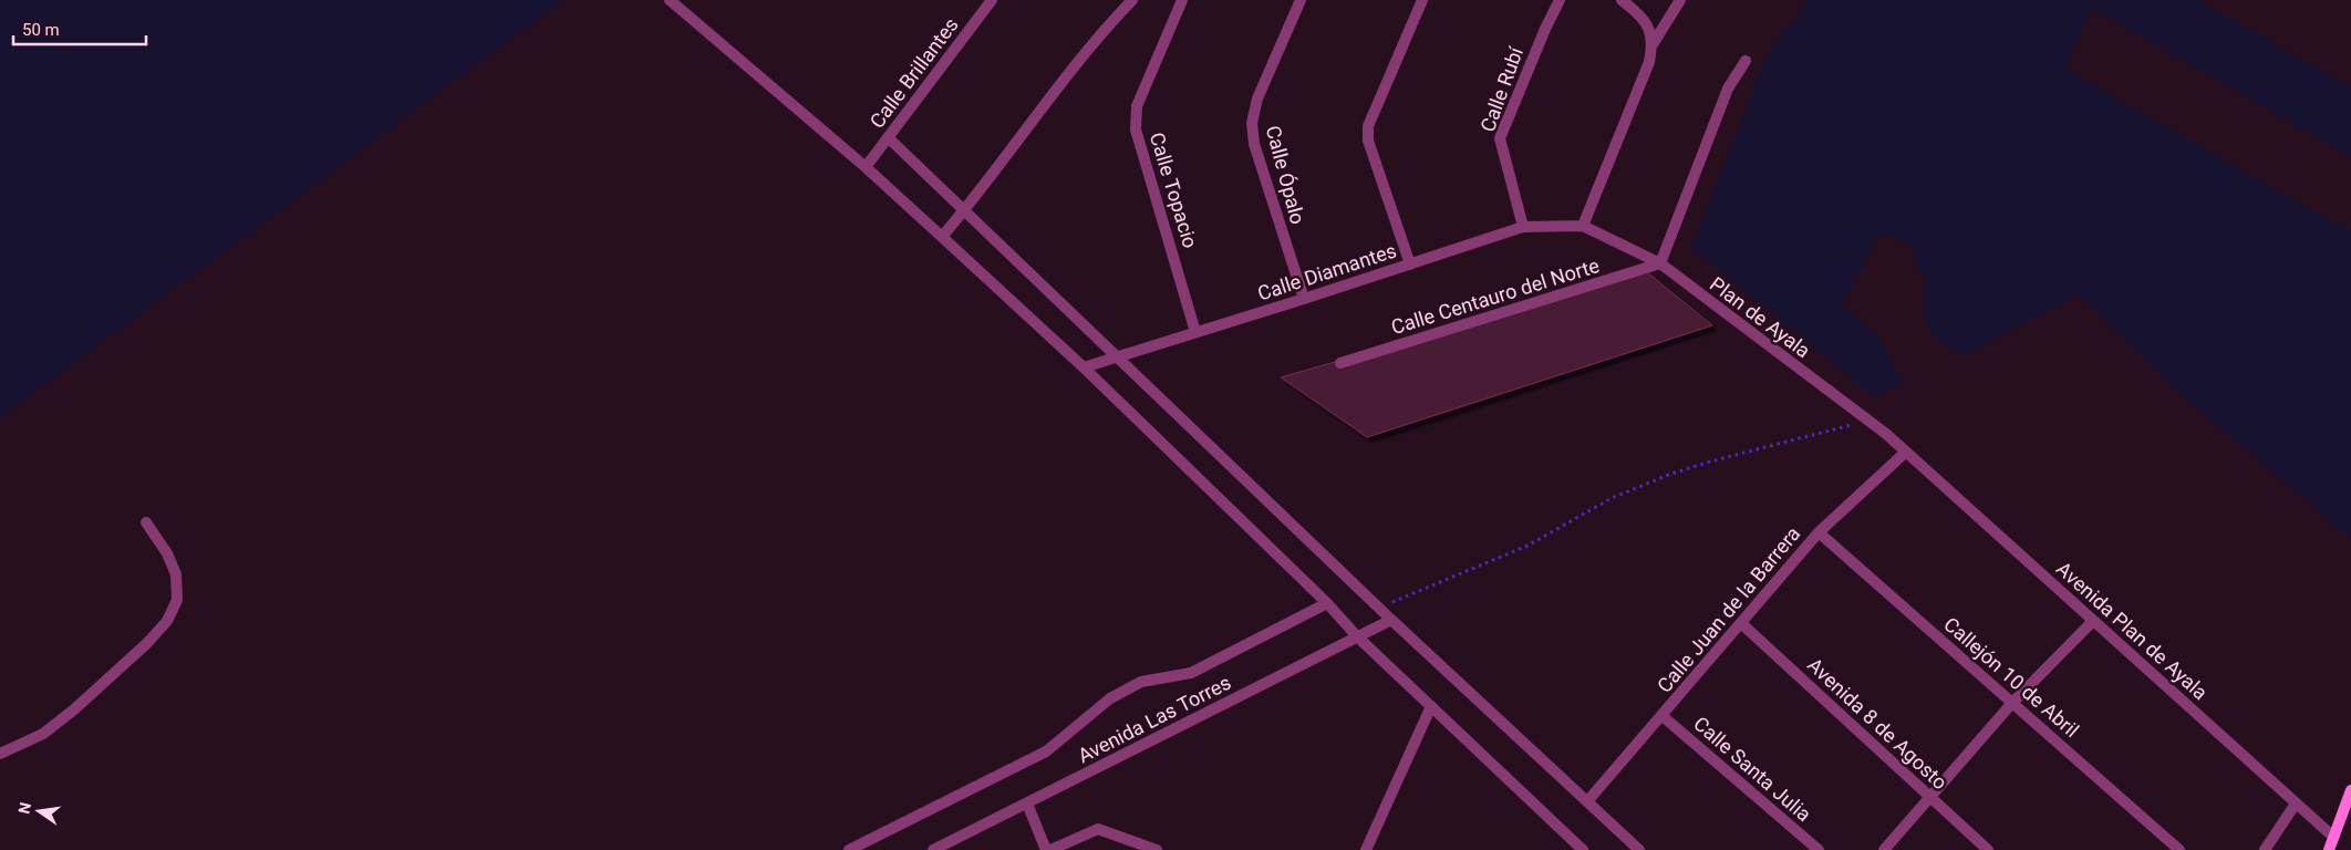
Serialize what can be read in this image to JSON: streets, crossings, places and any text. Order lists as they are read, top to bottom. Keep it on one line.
{"streets":{"street":["Calle Brillantes","Calle Rubí","Calle Ópalo","Calle Topacio","Calle Diamantes","Calle Centauro del Norte","Plan de Ayala","Calle Juan de la Barrera","Avenida Plan de Ayala","Callejón 10 de Abril","Avenida Las Torres","Avenida 8 de Agosto","Calle Santa Julia"]},"crossings":[["Calle Rubí","Calle Diamantes"],["Calle Ópalo","Calle Diamantes"],["Calle Topacio","Calle Diamantes"],["Calle Diamantes","Plan de Ayala"],["Calle Centauro del Norte","Plan de Ayala"],["Plan de Ayala","Calle Juan de la Barrera"],["Plan de Ayala","Avenida Plan de Ayala"],["Calle Juan de la Barrera","Avenida Plan de Ayala"],["Calle Juan de la Barrera","Callejón 10 de Abril"],["Calle Juan de la Barrera","Avenida 8 de Agosto"],["Calle Juan de la Barrera","Calle Santa Julia"]],"scale_bar":"50 m","north":"left"}
